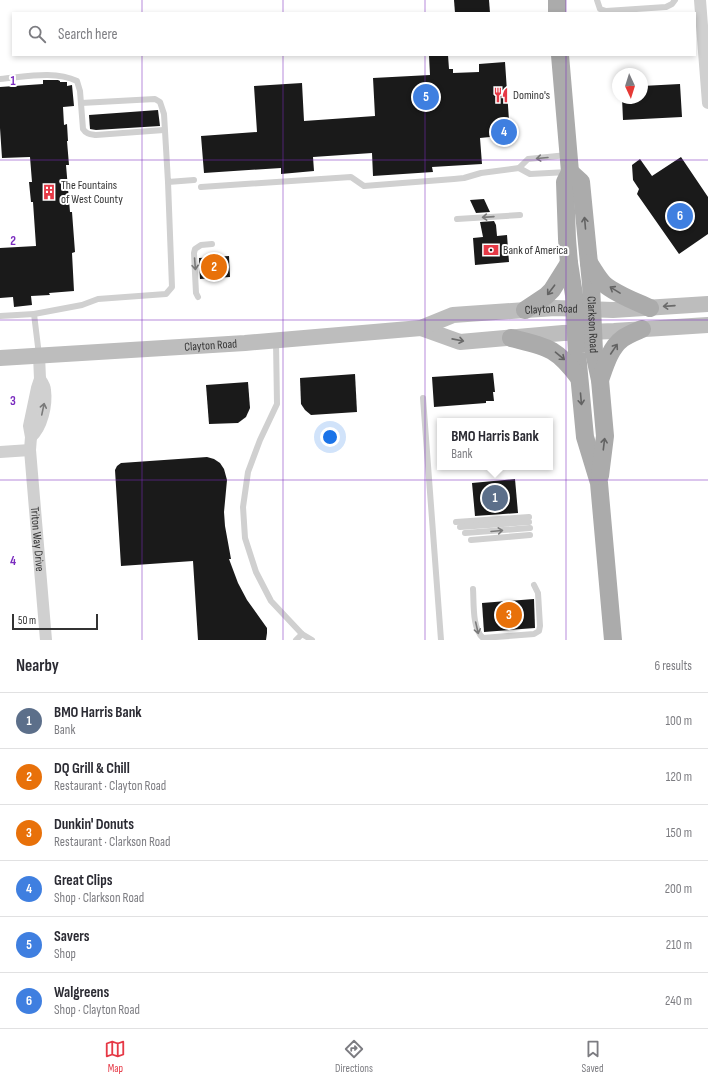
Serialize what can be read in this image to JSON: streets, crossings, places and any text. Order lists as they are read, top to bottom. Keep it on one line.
{"streets":{"main road":["Clayton Road","Clarkson Road"],"street":["Triton Way Drive"]},"crossings":[["Clayton Road","Clarkson Road"],["Clayton Road","Triton Way Drive"]],"places":{"restaurant":["Domino's"],"building":["The Fountains of West County"],"bank":["Bank of America"]},"scale_bar":"50 m","north":"bottom","page":{"search":"Search here","pins":["5","4","6","2","1","3"],"popup":["BMO Harris Bank","Bank"],"scale":"50 m","heading":["Nearby","6 results"],"list":[{"mark":"1","name":"BMO Harris Bank","note":"Bank","value":"100 m"},{"mark":"2","name":"DQ Grill & Chill","note":"Restaurant · Clayton Road","value":"120 m"},{"mark":"3","name":"Dunkin' Donuts","note":"Restaurant · Clarkson Road","value":"150 m"},{"mark":"4","name":"Great Clips","note":"Shop · Clarkson Road","value":"200 m"},{"mark":"5","name":"Savers","note":"Shop","value":"210 m"},{"mark":"6","name":"Walgreens","note":"Shop · Clayton Road","value":"240 m"}],"nav":["Map","Directions","Saved"]},"grid":{"rows":["1","2","3","4"]}}
